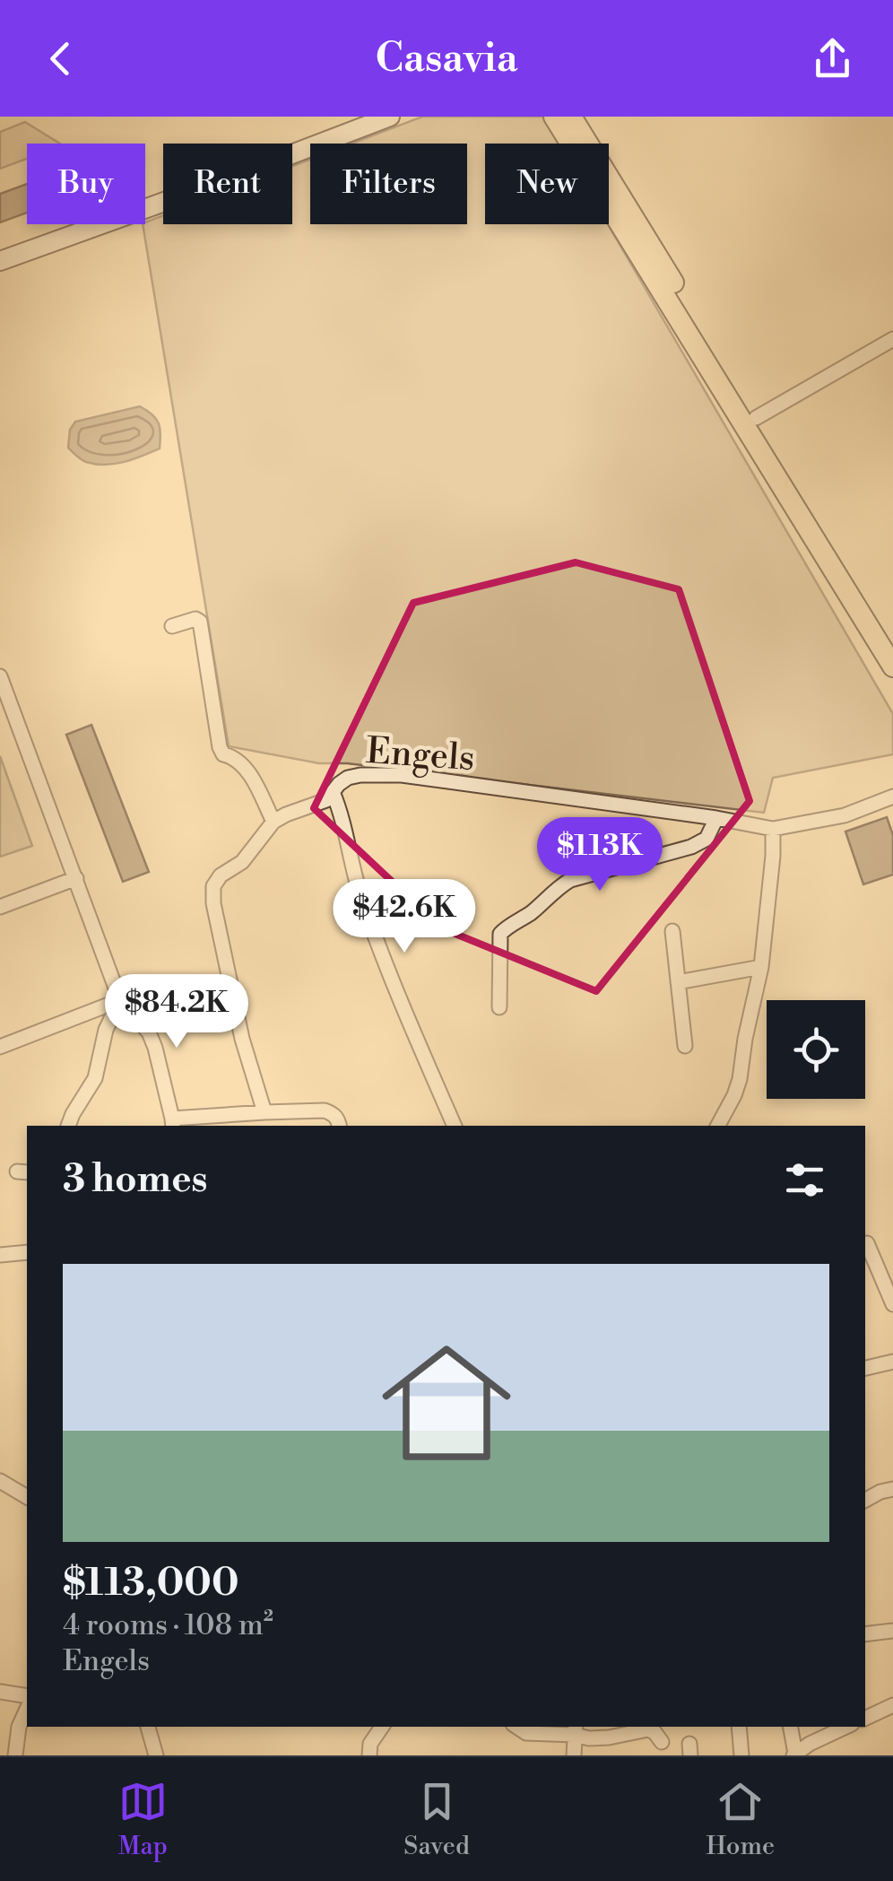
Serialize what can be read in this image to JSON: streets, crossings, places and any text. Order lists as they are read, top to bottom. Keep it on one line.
{"streets":{"street":["Engels"]},"page":{"header":"Casavia","chip":["Buy","Rent","Filters","New"],"price":["$113K","$42.6K","$84.2K"],"heading":"3 homes","list":[{"name":"$113,000","note":"4 rooms · 108 m² · Engels"}],"tabs":["Map","Saved","Home"]}}
